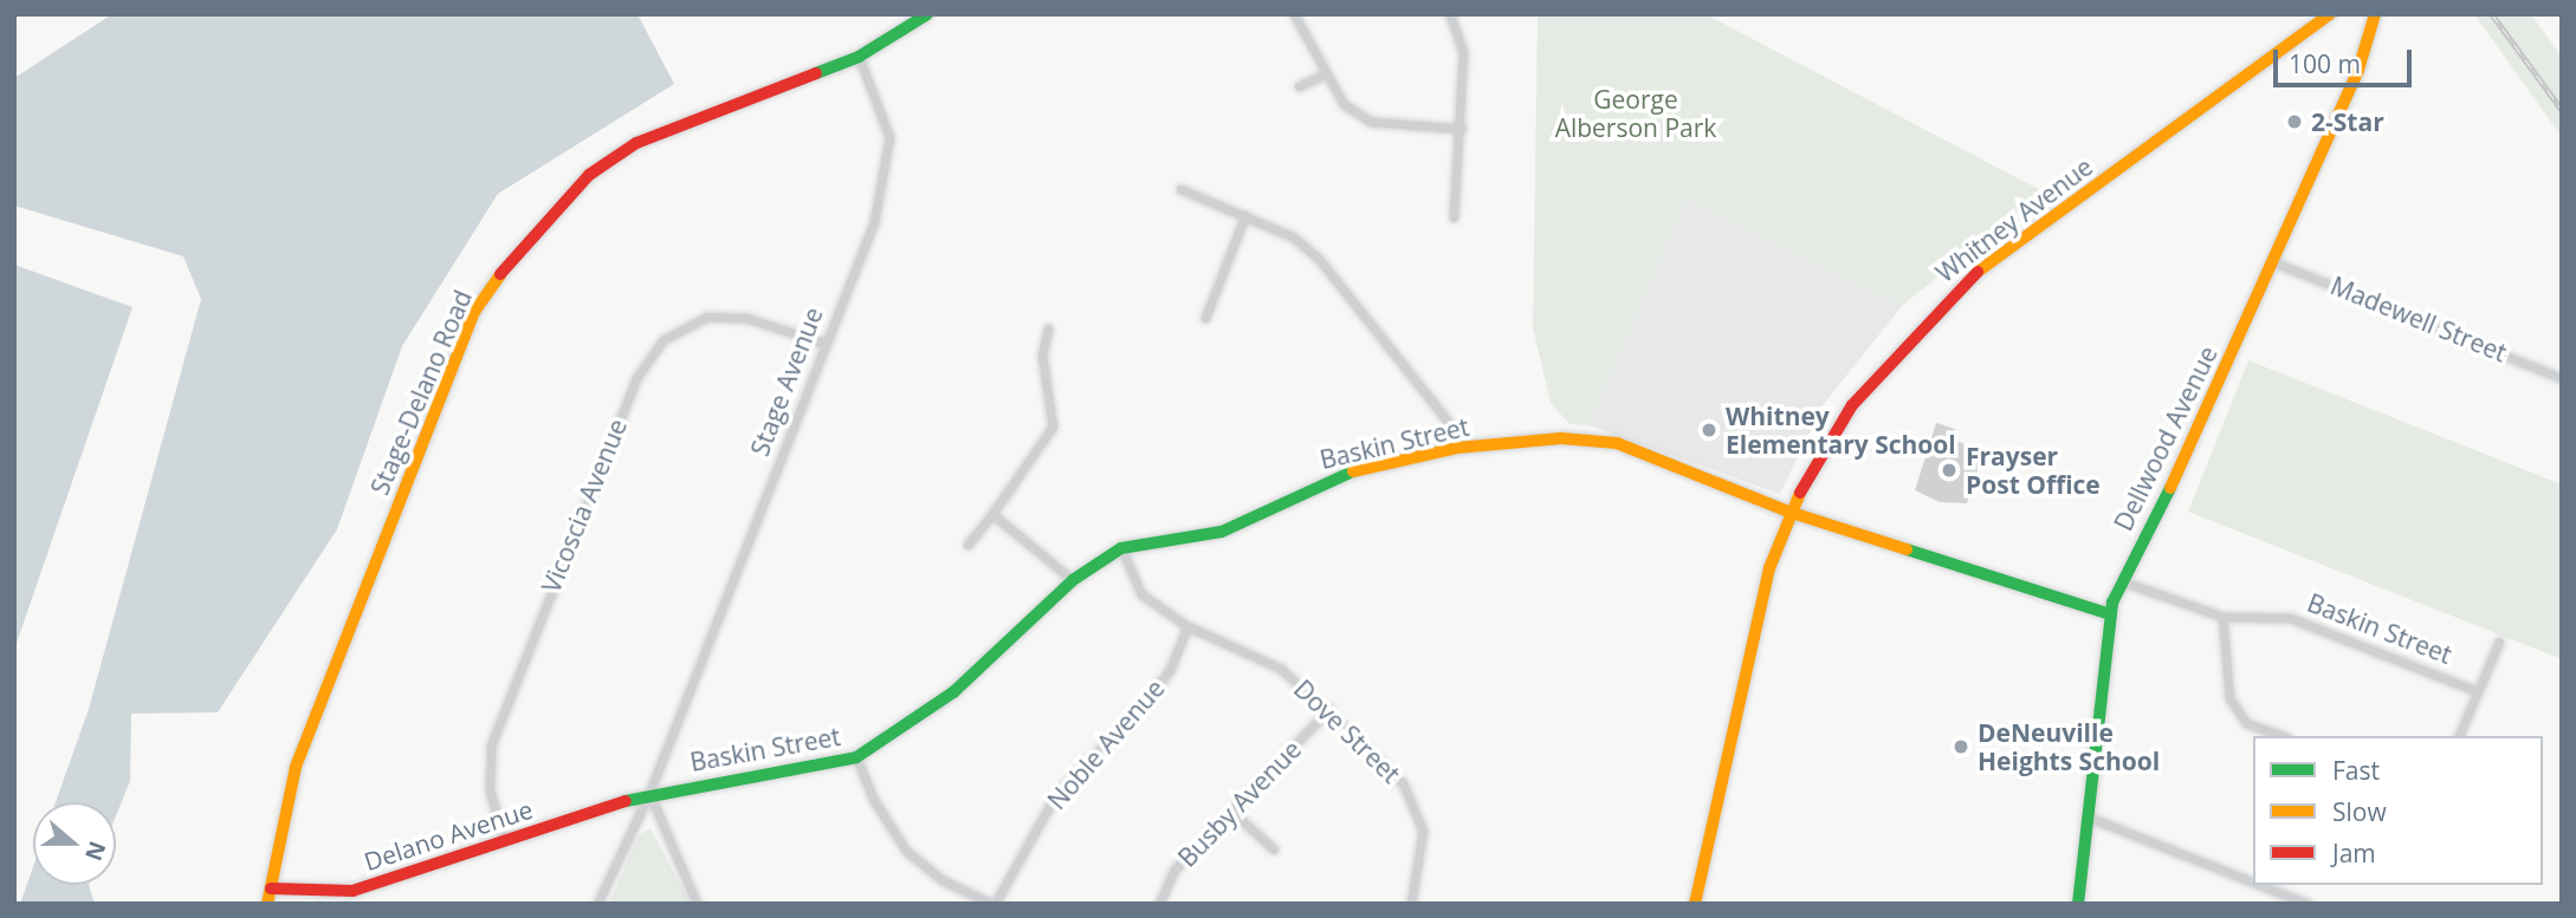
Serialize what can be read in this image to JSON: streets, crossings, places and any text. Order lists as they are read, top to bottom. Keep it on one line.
{"streets":{"street":["Whitney Avenue","Madewell Street","Stage Avenue","Stage-Delano Road","Dellwood Avenue","Baskin Street","Vicoscia Avenue","Dove Street","Noble Avenue","Busby Avenue","Delano Avenue"]},"crossings":[["Whitney Avenue","Baskin Street"],["Madewell Street","Dellwood Avenue"],["Stage Avenue","Stage-Delano Road"],["Stage Avenue","Baskin Street"],["Stage Avenue","Vicoscia Avenue"],["Stage Avenue","Delano Avenue"],["Stage-Delano Road","Delano Avenue"],["Dellwood Avenue","Baskin Street"],["Baskin Street","Dove Street"],["Baskin Street","Delano Avenue"],["Vicoscia Avenue","Delano Avenue"],["Dove Street","Noble Avenue"],["Dove Street","Busby Avenue"]],"parks":["George Alberson Park"],"places":["2-Star","Whitney Elementary School","Frayser Post Office","DeNeuville Heights School"],"legend":["Fast","Slow","Jam"],"scale_bar":"100 m","north":"right"}
